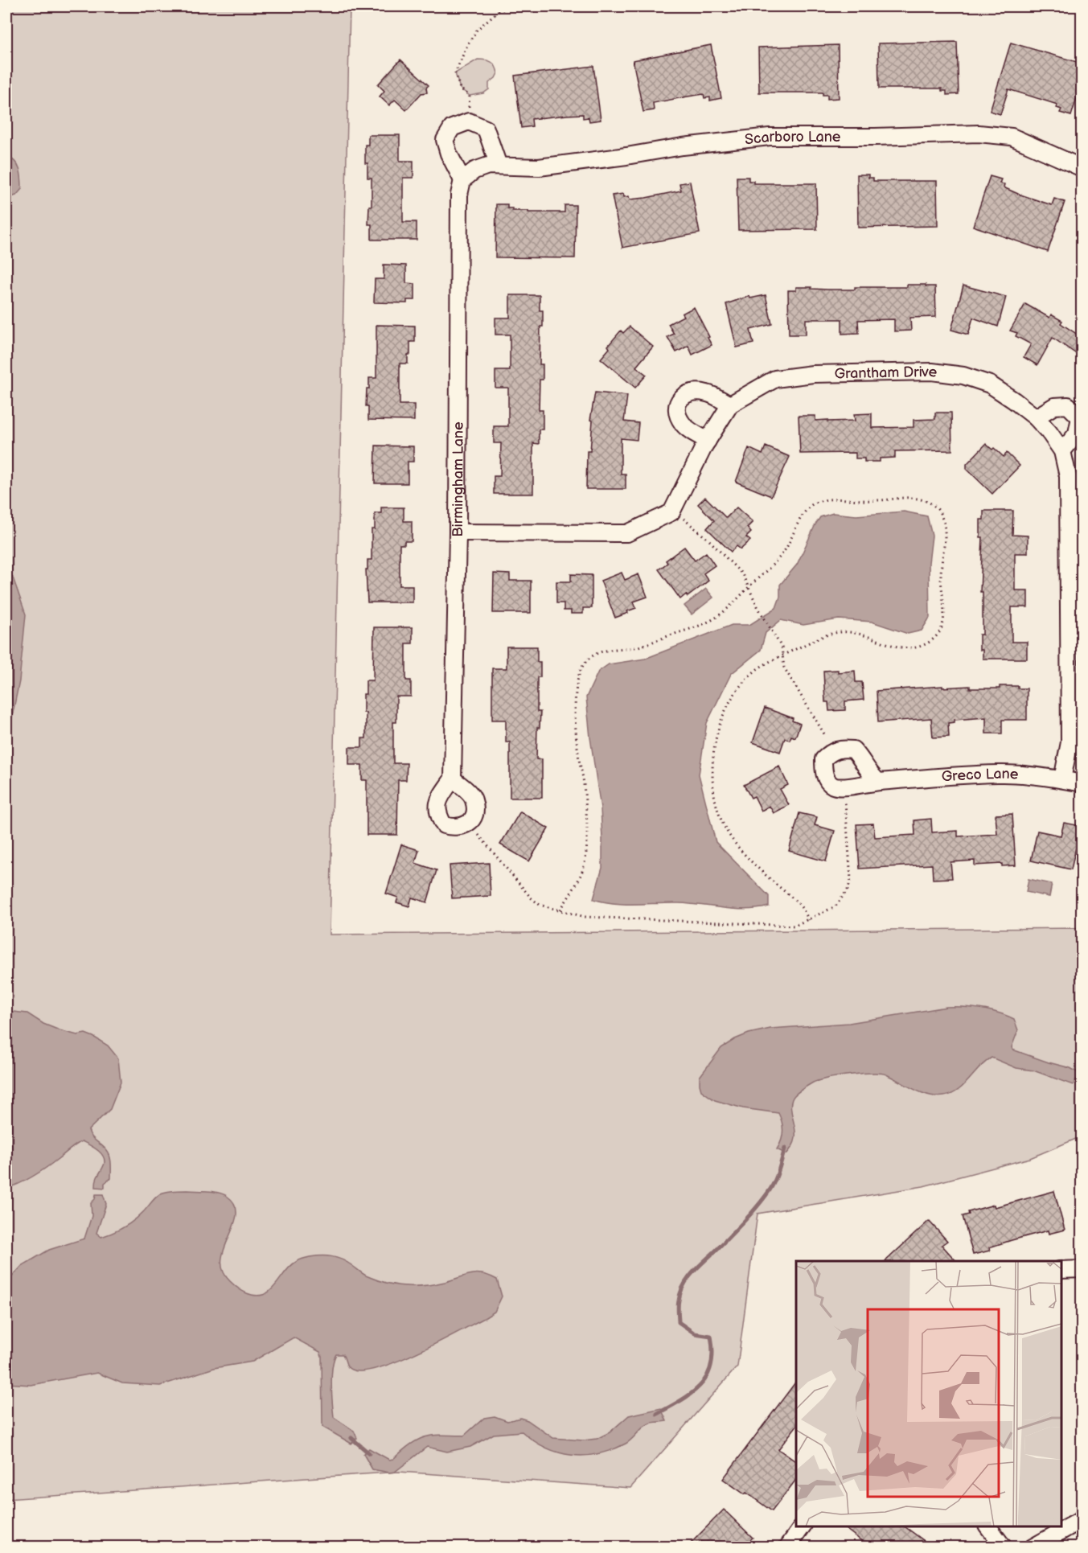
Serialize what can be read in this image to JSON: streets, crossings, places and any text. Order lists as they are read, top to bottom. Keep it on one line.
{"streets":{"street":["Scarboro Lane","Grantham Drive","Birmingham Lane","Greco Lane"]},"crossings":[["Grantham Drive","Greco Lane"]]}
